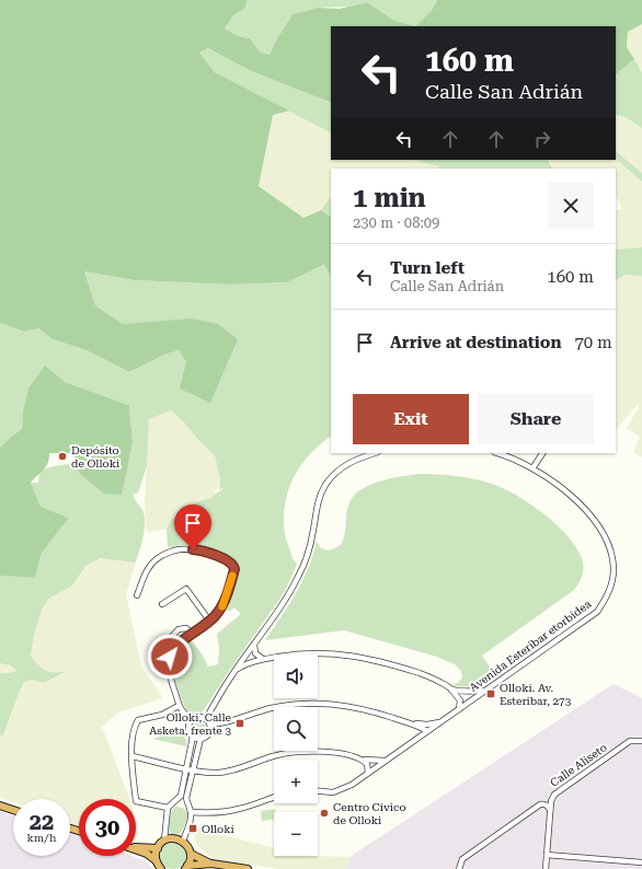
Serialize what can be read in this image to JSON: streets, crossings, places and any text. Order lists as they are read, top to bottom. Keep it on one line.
{"streets":{"street":["Avenida Esteribar etorbidea","Calle Aliseto"]},"places":{"other":["Depósito de Olloki","Centro Cívico de Olloki"],"transit":["Olloki. Av. Esteribar, 273","Olloki, Calle Asketa, frente 3","Olloki"]},"page":{"turn":["160 m","Calle San Adrián"],"heading":["1 min","230 m · 08:09"],"list":[{"name":"Turn left","note":"Calle San Adrián","value":"160 m"},{"name":"Arrive at destination","value":"70 m"}],"buttons":["Exit","Share"],"map_buttons":["+","−"],"speed":"22 km/h","limit":"30"}}
